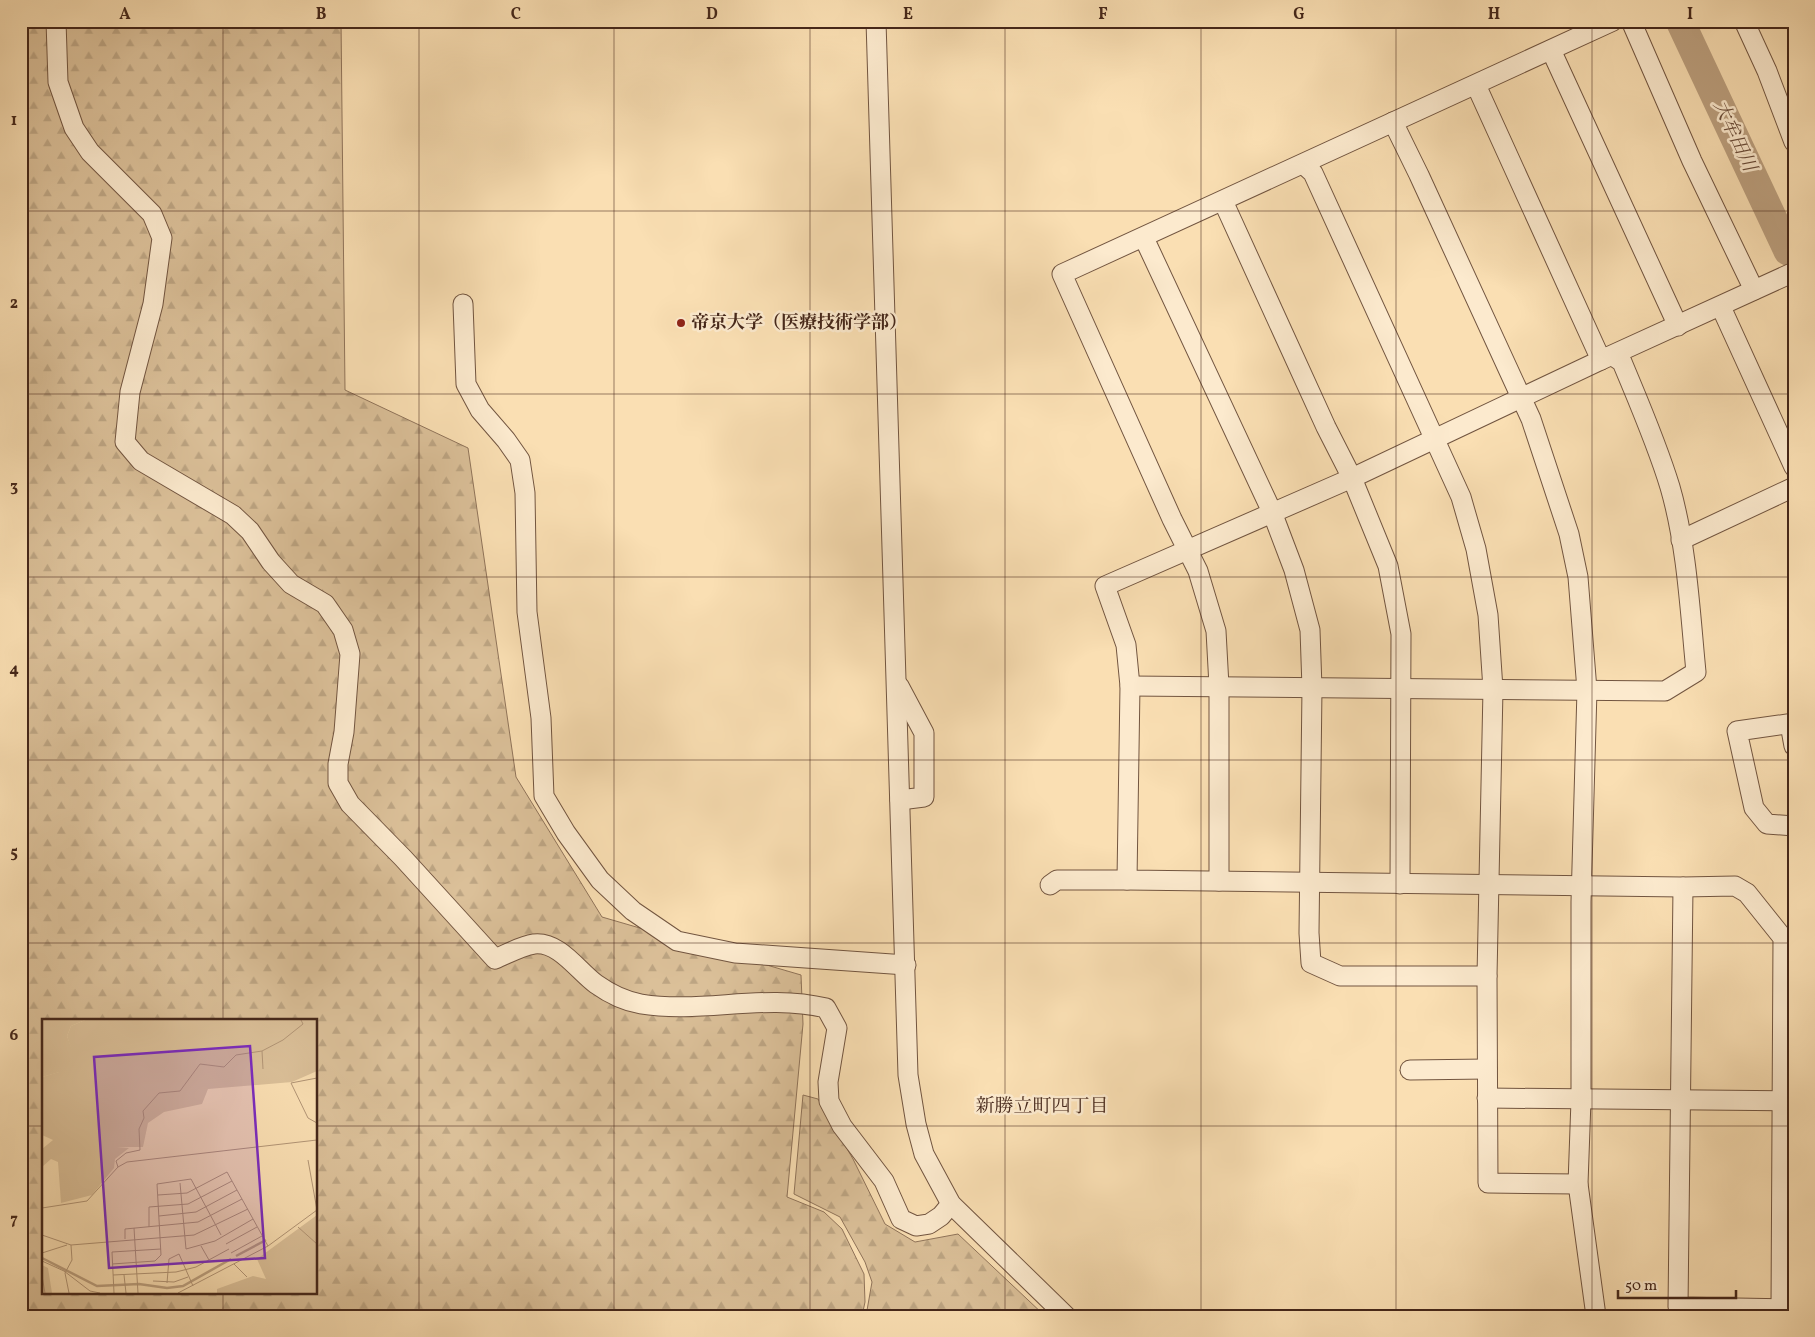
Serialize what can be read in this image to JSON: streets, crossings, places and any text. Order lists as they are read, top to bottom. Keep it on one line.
{"districts":["新勝立町四丁目"],"water":["大牟田川"],"places":["帝京大学（医療技術学部）"],"scale_bar":"50 m","grid":{"columns":["A","B","C","D","E","F","G","H","I"],"rows":["1","2","3","4","5","6","7"]}}
